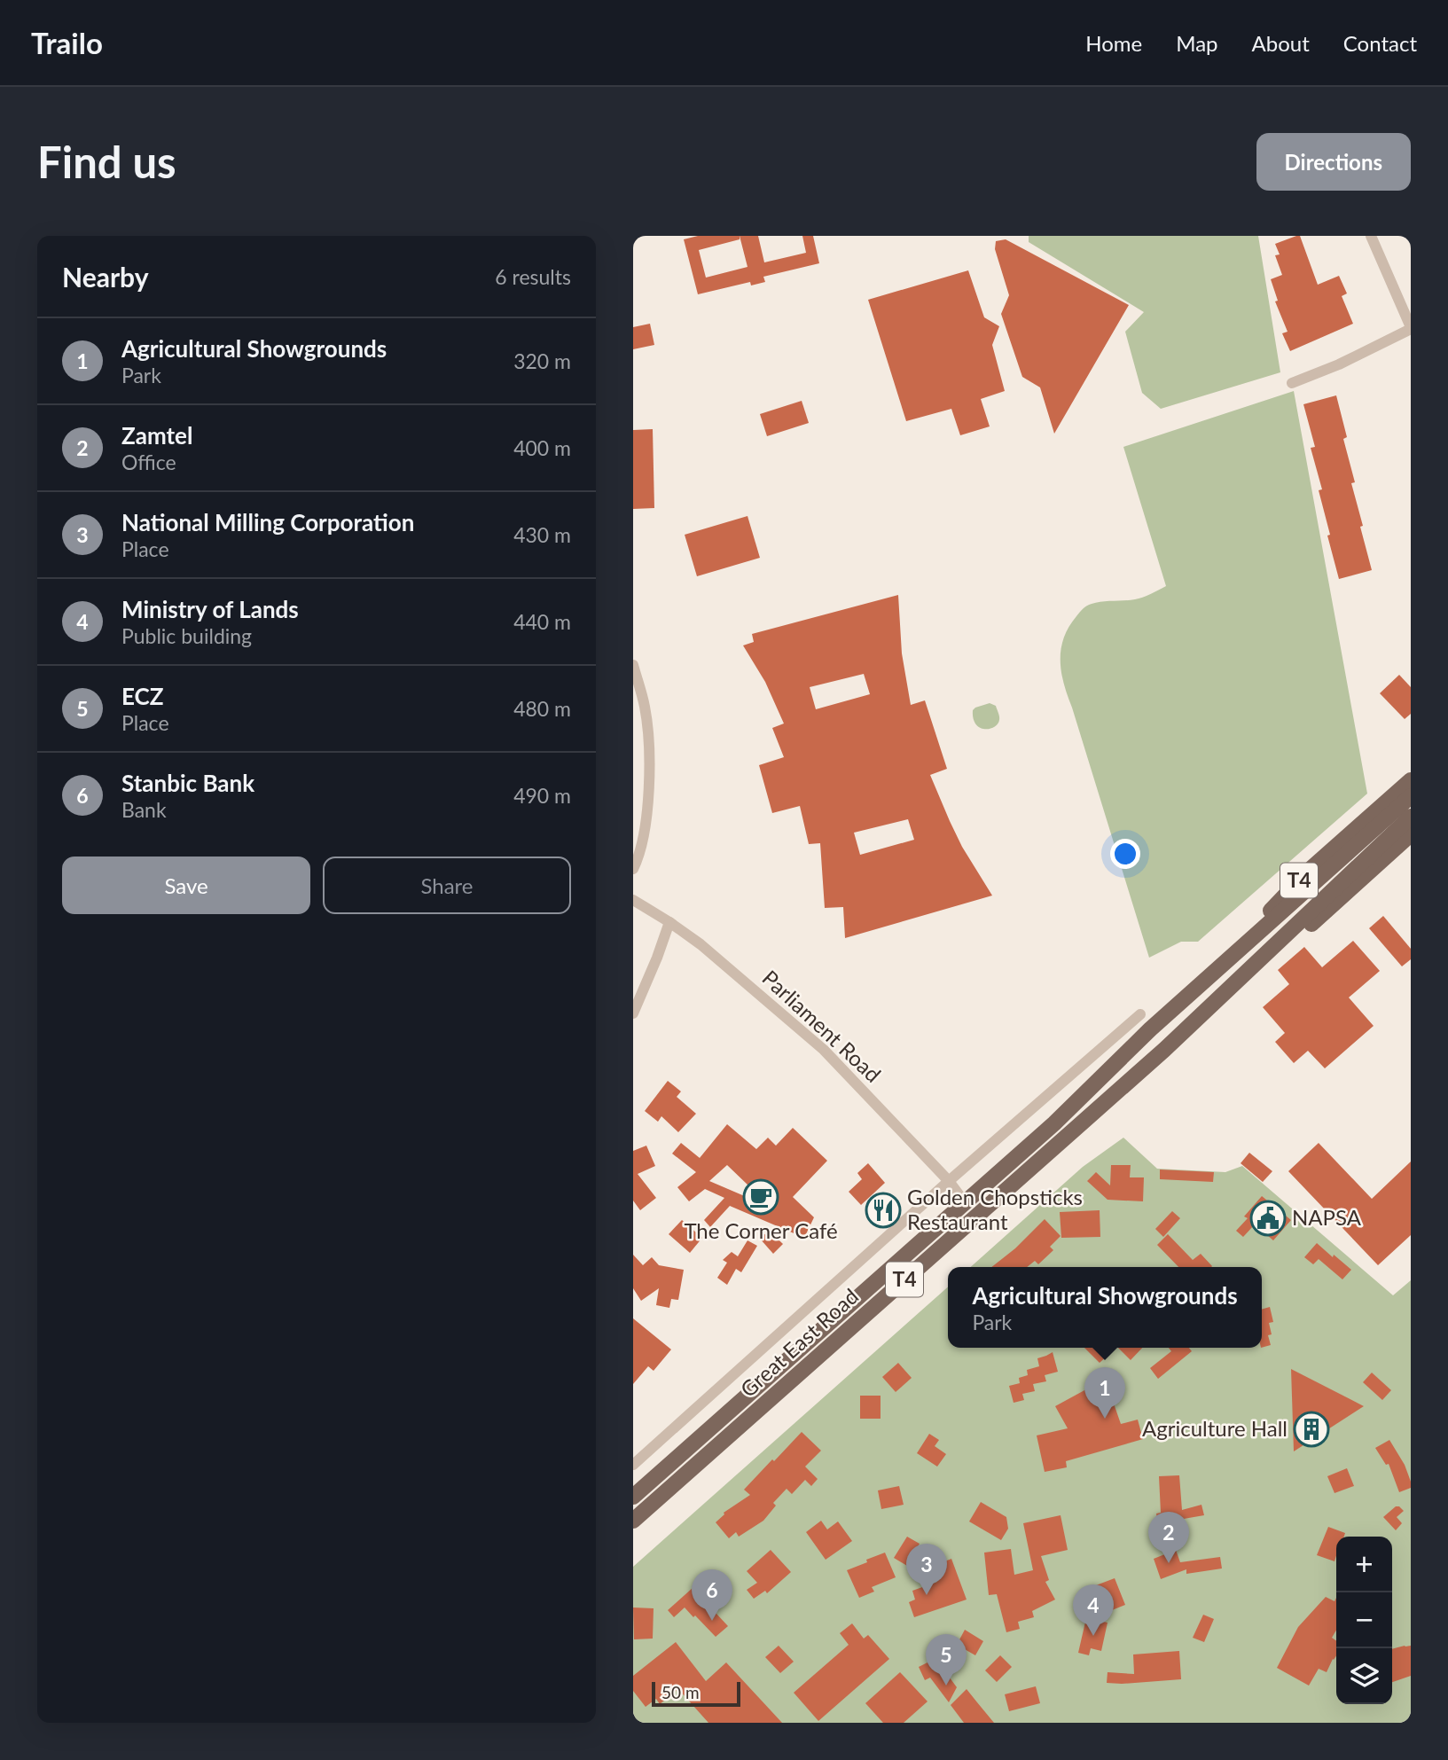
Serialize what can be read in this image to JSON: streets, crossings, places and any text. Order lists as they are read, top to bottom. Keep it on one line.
{"streets":{"main road":["T4","Great East Road"],"street":["Parliament Road"]},"crossings":[["Parliament Road","Great East Road"]],"places":{"cafe":["The Corner Café"],"restaurant":["Golden Chopsticks Restaurant"],"public building":["NAPSA"],"building":["Agriculture Hall"]},"scale_bar":"50 m","page":{"header":"Trailo","nav":["Home","Map","About","Contact"],"buttons":["Directions",["Save","Share"]],"title":"Find us","heading":["Nearby","6 results"],"list":[{"mark":"1","name":"Agricultural Showgrounds","note":"Park","value":"320 m"},{"mark":"2","name":"Zamtel","note":"Office","value":"400 m"},{"mark":"3","name":"National Milling Corporation","note":"Place","value":"430 m"},{"mark":"4","name":"Ministry of Lands","note":"Public building","value":"440 m"},{"mark":"5","name":"ECZ","note":"Place","value":"480 m"},{"mark":"6","name":"Stanbic Bank","note":"Bank","value":"490 m"}],"popup":["Agricultural Showgrounds","Park"],"pins":["1","2","3","6","4","5"],"map_buttons":["+","−"],"scale":"50 m"}}
